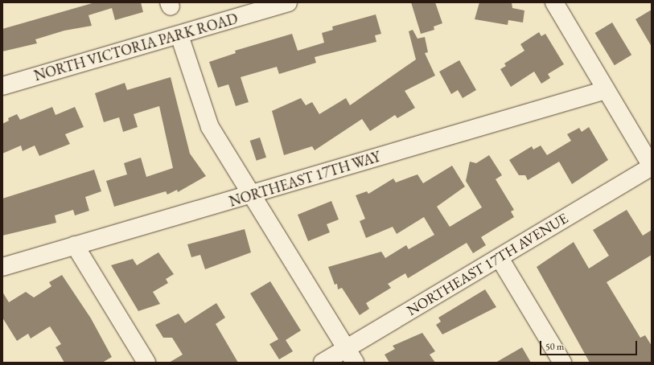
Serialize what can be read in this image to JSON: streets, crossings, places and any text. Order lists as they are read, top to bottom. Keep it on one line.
{"streets":{"street":["NORTH VICTORIA PARK ROAD","NORTHEAST 17TH WAY","NORTHEAST 17TH AVENUE"]},"scale_bar":"50 m"}
